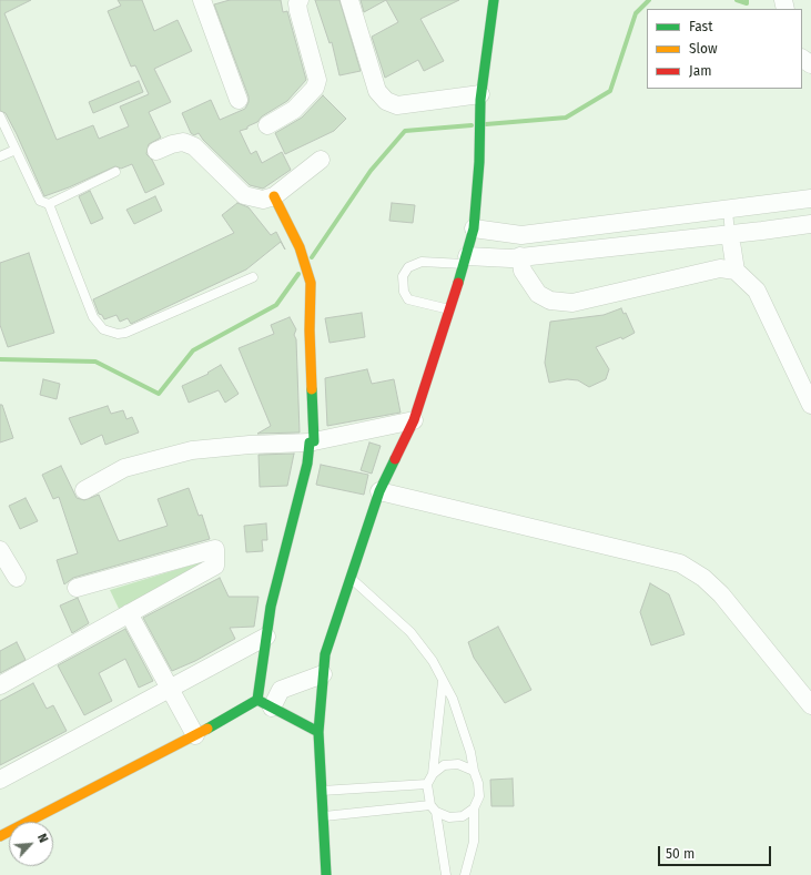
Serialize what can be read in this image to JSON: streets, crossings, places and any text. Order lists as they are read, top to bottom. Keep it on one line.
{"legend":["Fast","Slow","Jam"],"scale_bar":"50 m","north":"top right"}
